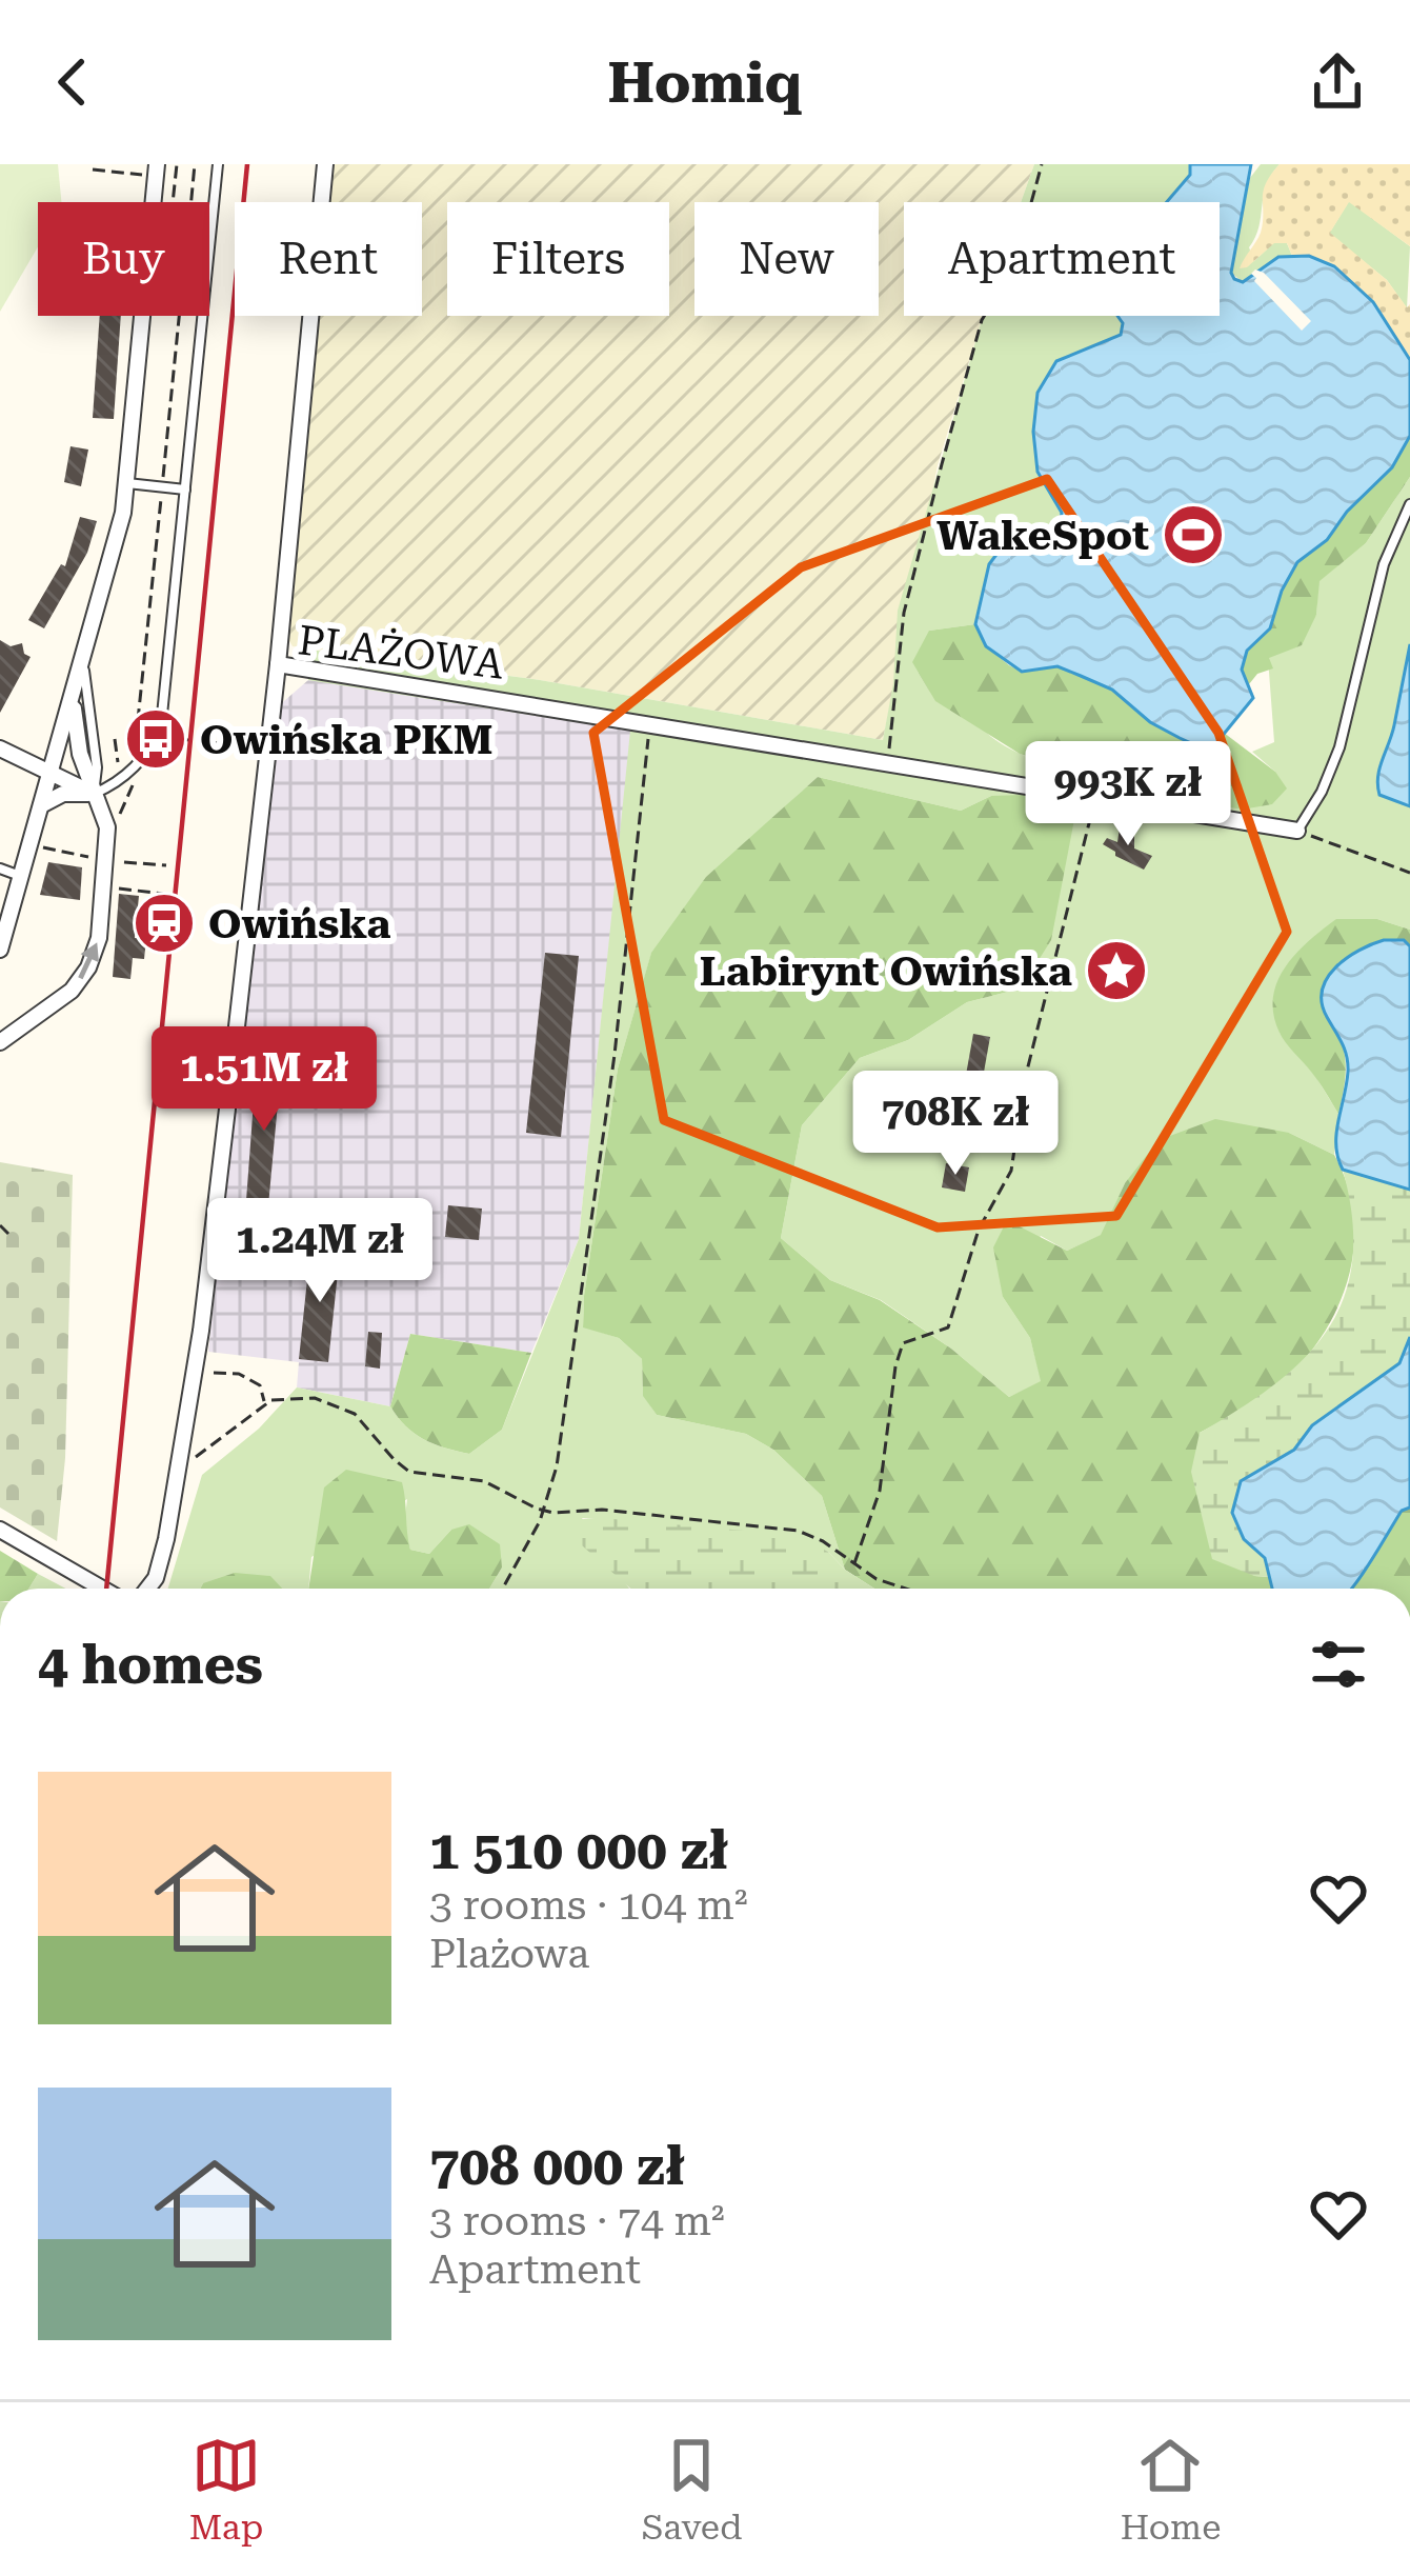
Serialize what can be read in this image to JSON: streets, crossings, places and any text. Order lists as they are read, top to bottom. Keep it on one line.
{"streets":{"street":["PLAŻOWA"]},"places":{"sports":["WakeSpot"],"bus stop":["Owińska PKM"],"station":["Owińska"],"place":["Labirynt Owińska"]},"page":{"header":"Homiq","chip":["Buy","Rent","Filters","New","Apartment"],"price":["993K zł","1.51M zł","708K zł","1.24M zł"],"heading":"4 homes","list":[{"name":"1 510 000 zł","note":"3 rooms · 104 m² · Plażowa"},{"name":"708 000 zł","note":"3 rooms · 74 m² · Apartment"}],"tabs":["Map","Saved","Home"]}}
